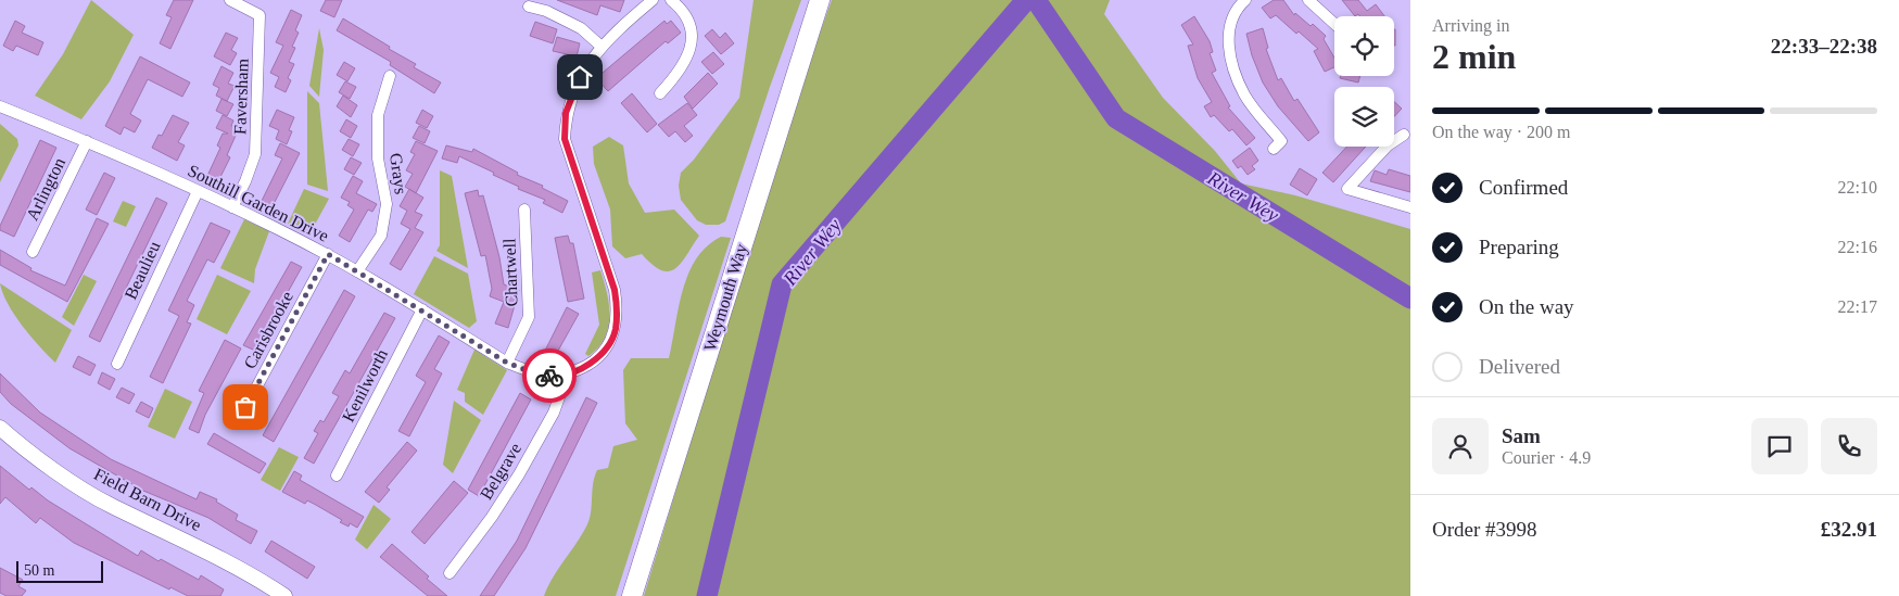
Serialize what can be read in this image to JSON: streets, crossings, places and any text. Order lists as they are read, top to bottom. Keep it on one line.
{"streets":{"highway":["Weymouth Way"],"street":["Faversham","Grays","Arlington","Southill Garden Drive","Beaulieu","Chartwell","Carisbrooke","Kenilworth","Belgrave","Field Barn Drive"]},"crossings":[["Faversham","Southill Garden Drive"],["Grays","Southill Garden Drive"],["Arlington","Southill Garden Drive"],["Southill Garden Drive","Beaulieu"],["Southill Garden Drive","Chartwell"],["Southill Garden Drive","Carisbrooke"],["Southill Garden Drive","Kenilworth"],["Southill Garden Drive","Belgrave"]],"water":["River Wey"],"scale_bar":"50 m","page":{"heading":["2 min","Arriving in","22:33–22:38"],"panel":["Sam","Courier · 4.9","Order #3998","£32.91"],"bar":"On the way · 200 m","list":[["Confirmed","22:10"],["Preparing","22:16"],["On the way","22:17"],"Delivered"],"scale":"50 m"}}
